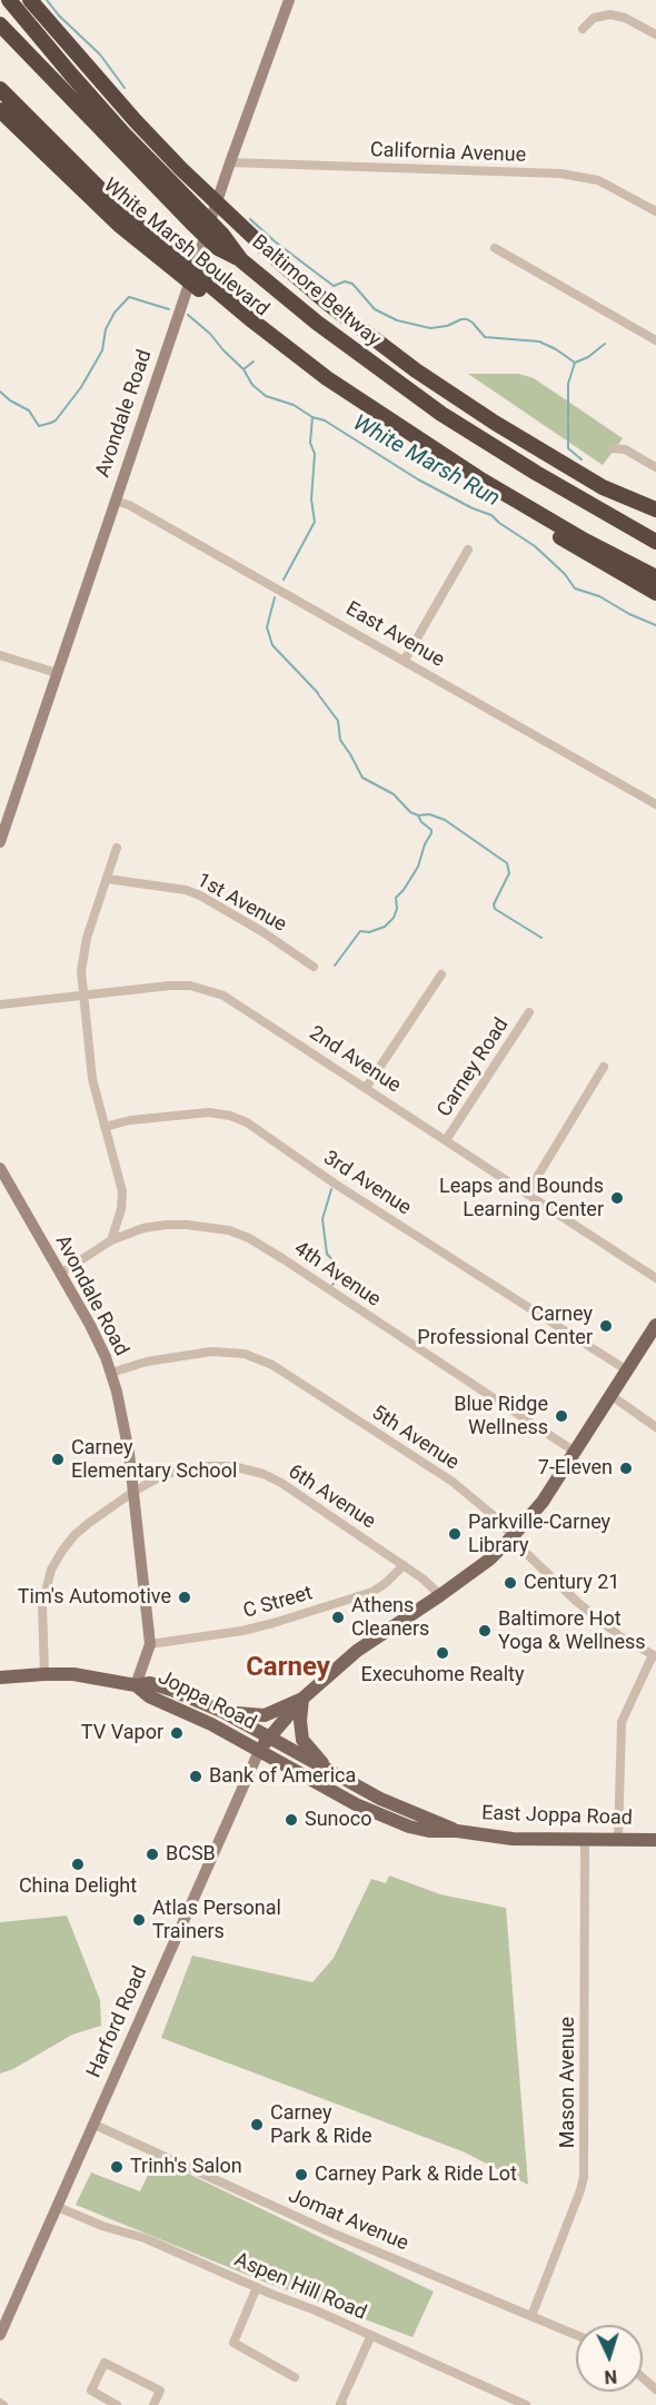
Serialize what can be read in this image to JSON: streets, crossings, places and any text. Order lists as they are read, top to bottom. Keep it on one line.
{"streets":{"highway":["White Marsh Boulevard","Baltimore Beltway"],"main road":["Joppa Road","East Joppa Road","Harford Road"],"street":["California Avenue","Avondale Road","East Avenue","1st Avenue","2nd Avenue","Carney Road","3rd Avenue","4th Avenue","5th Avenue","6th Avenue","C Street","Mason Avenue","Jomat Avenue","Aspen Hill Road"]},"crossings":[["California Avenue","Avondale Road"],["White Marsh Boulevard","Baltimore Beltway"],["Avondale Road","East Avenue"],["Avondale Road","4th Avenue"],["Avondale Road","5th Avenue"],["Avondale Road","6th Avenue"],["Avondale Road","C Street"],["Avondale Road","Joppa Road"],["2nd Avenue","Carney Road"],["6th Avenue","C Street"],["6th Avenue","Joppa Road"],["Joppa Road","East Joppa Road"],["Joppa Road","Harford Road"],["East Joppa Road","Harford Road"],["East Joppa Road","Mason Avenue"],["Harford Road","Jomat Avenue"],["Harford Road","Aspen Hill Road"],["Mason Avenue","Jomat Avenue"]],"districts":["Carney"],"water":["White Marsh Run"],"places":["Leaps and Bounds Learning Center","Carney Professional Center","Blue Ridge Wellness","Carney Elementary School","7-Eleven","Parkville-Carney Library","Century 21","Tim's Automotive","Athens Cleaners","Baltimore Hot Yoga & Wellness","Execuhome Realty","TV Vapor","Bank of America","Sunoco","BCSB","China Delight","Atlas Personal Trainers","Carney Park & Ride","Trinh's Salon","Carney Park & Ride Lot"],"north":"bottom"}
